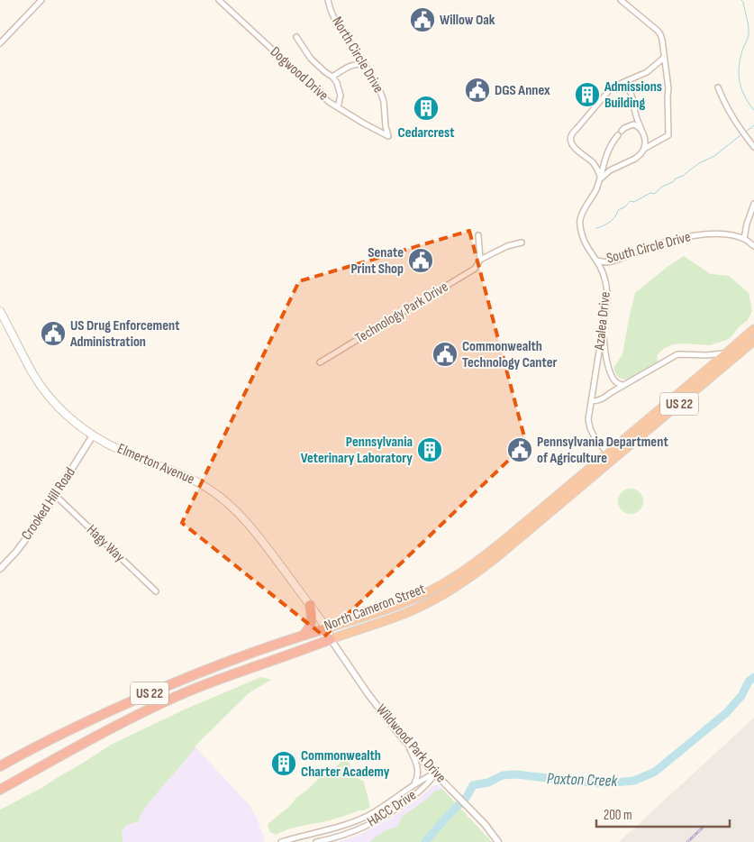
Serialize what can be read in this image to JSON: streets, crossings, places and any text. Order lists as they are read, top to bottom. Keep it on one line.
{"streets":{"highway":["US 22","North Cameron Street"],"main road":["Elmerton Avenue"],"street":["North Circle Drive","Dogwood Drive","South Circle Drive","Technology Park Drive","Azalea Drive","Crooked Hill Road","Hagy Way","Wildwood Park Drive","HACC Drive"]},"crossings":[["North Circle Drive","Dogwood Drive"],["South Circle Drive","Azalea Drive"],["Azalea Drive","North Cameron Street"],["Elmerton Avenue","Crooked Hill Road"],["Elmerton Avenue","North Cameron Street"],["Elmerton Avenue","Wildwood Park Drive"],["Crooked Hill Road","Hagy Way"],["North Cameron Street","Wildwood Park Drive"],["Wildwood Park Drive","HACC Drive"]],"water":["Paxton Creek"],"places":{"public building":["Willow Oak","DGS Annex","Senate Print Shop","US Drug Enforcement Administration","Commonwealth Technology Canter","Pennsylvania Department of Agriculture"],"building":["Admissions Building","Cedarcrest","Pennsylvania Veterinary Laboratory","Commonwealth Charter Academy"]},"scale_bar":"200 m"}
